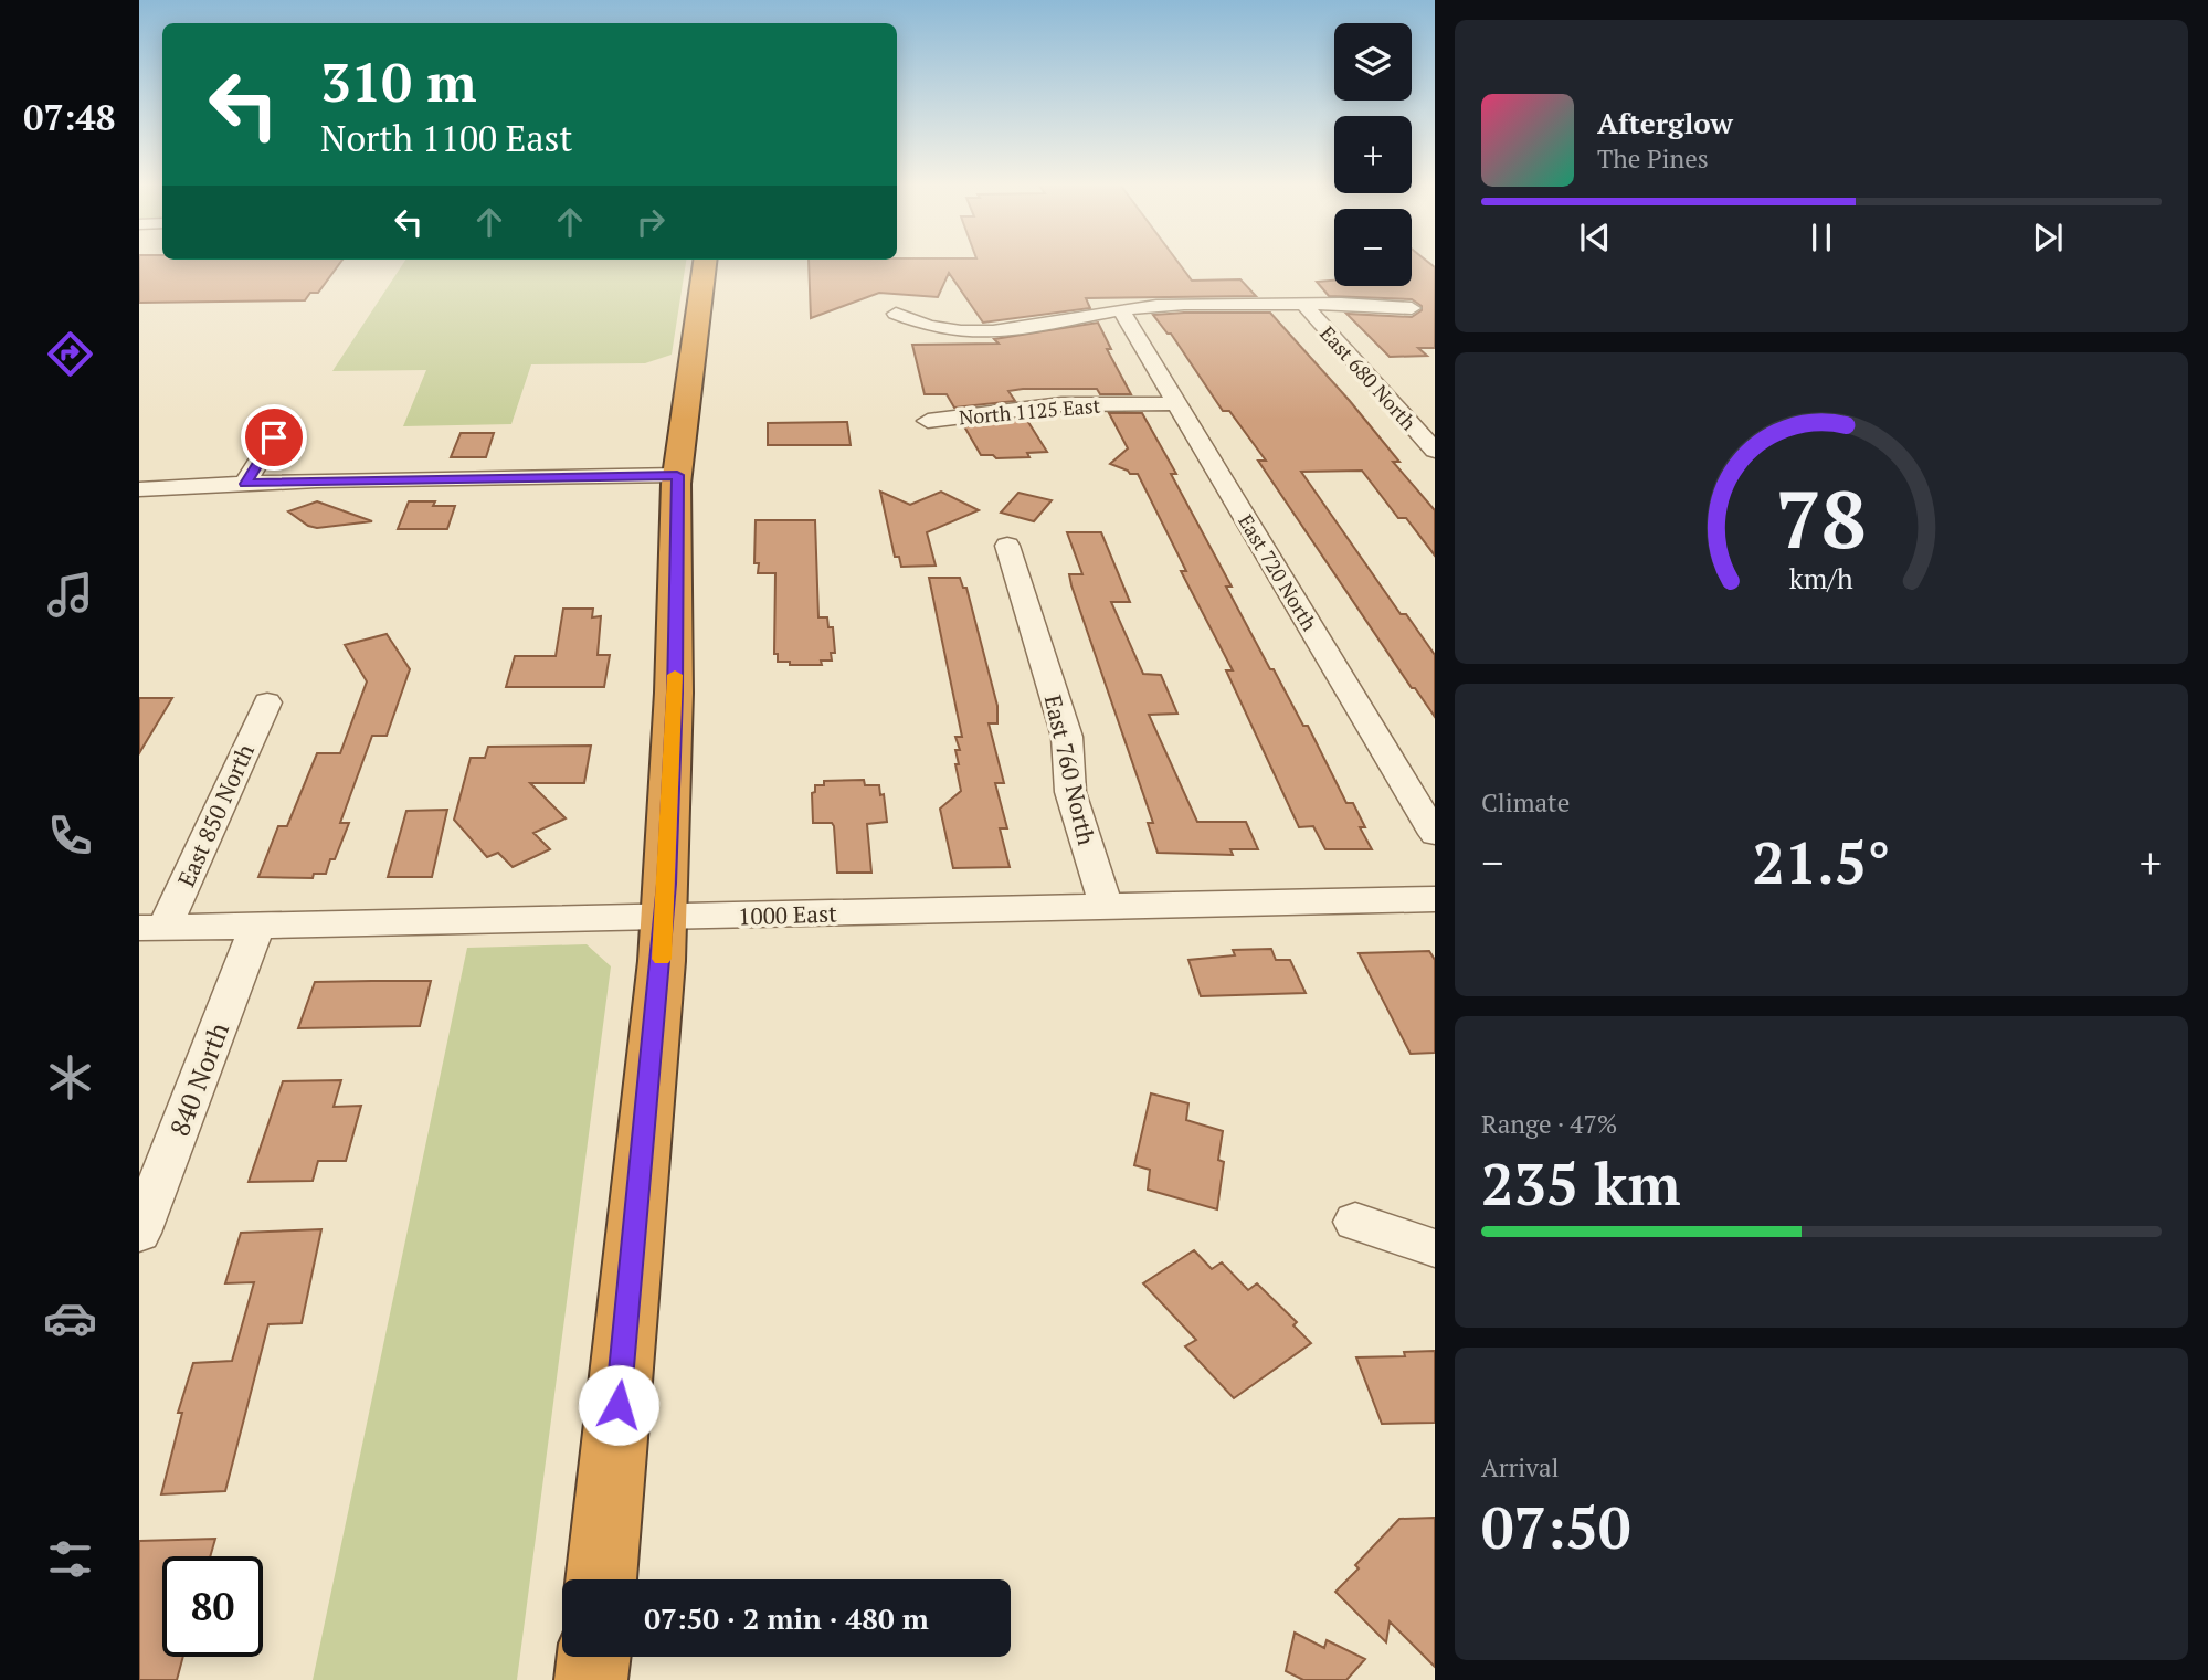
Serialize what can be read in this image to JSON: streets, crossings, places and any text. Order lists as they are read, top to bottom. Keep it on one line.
{"streets":{"street":["East 680 North","North 1125 East","East 720 North","East 760 North","East 850 North","1000 East","840 North"]},"crossings":[["North 1125 East","East 720 North"],["East 760 North","1000 East"],["East 850 North","1000 East"],["1000 East","840 North"]],"page":{"tabs":"07:48","map_buttons":["+","−"],"turn":["310 m","North 1100 East"],"song":["Afterglow","The Pines"],"tile":["Climate",["Range · 47%","235 km"],["Arrival","07:50"]],"heat":["−","21.5°","+"],"limit":"80","trip":"07:50 · 2 min · 480 m","gauge":["78","km/h"]}}
